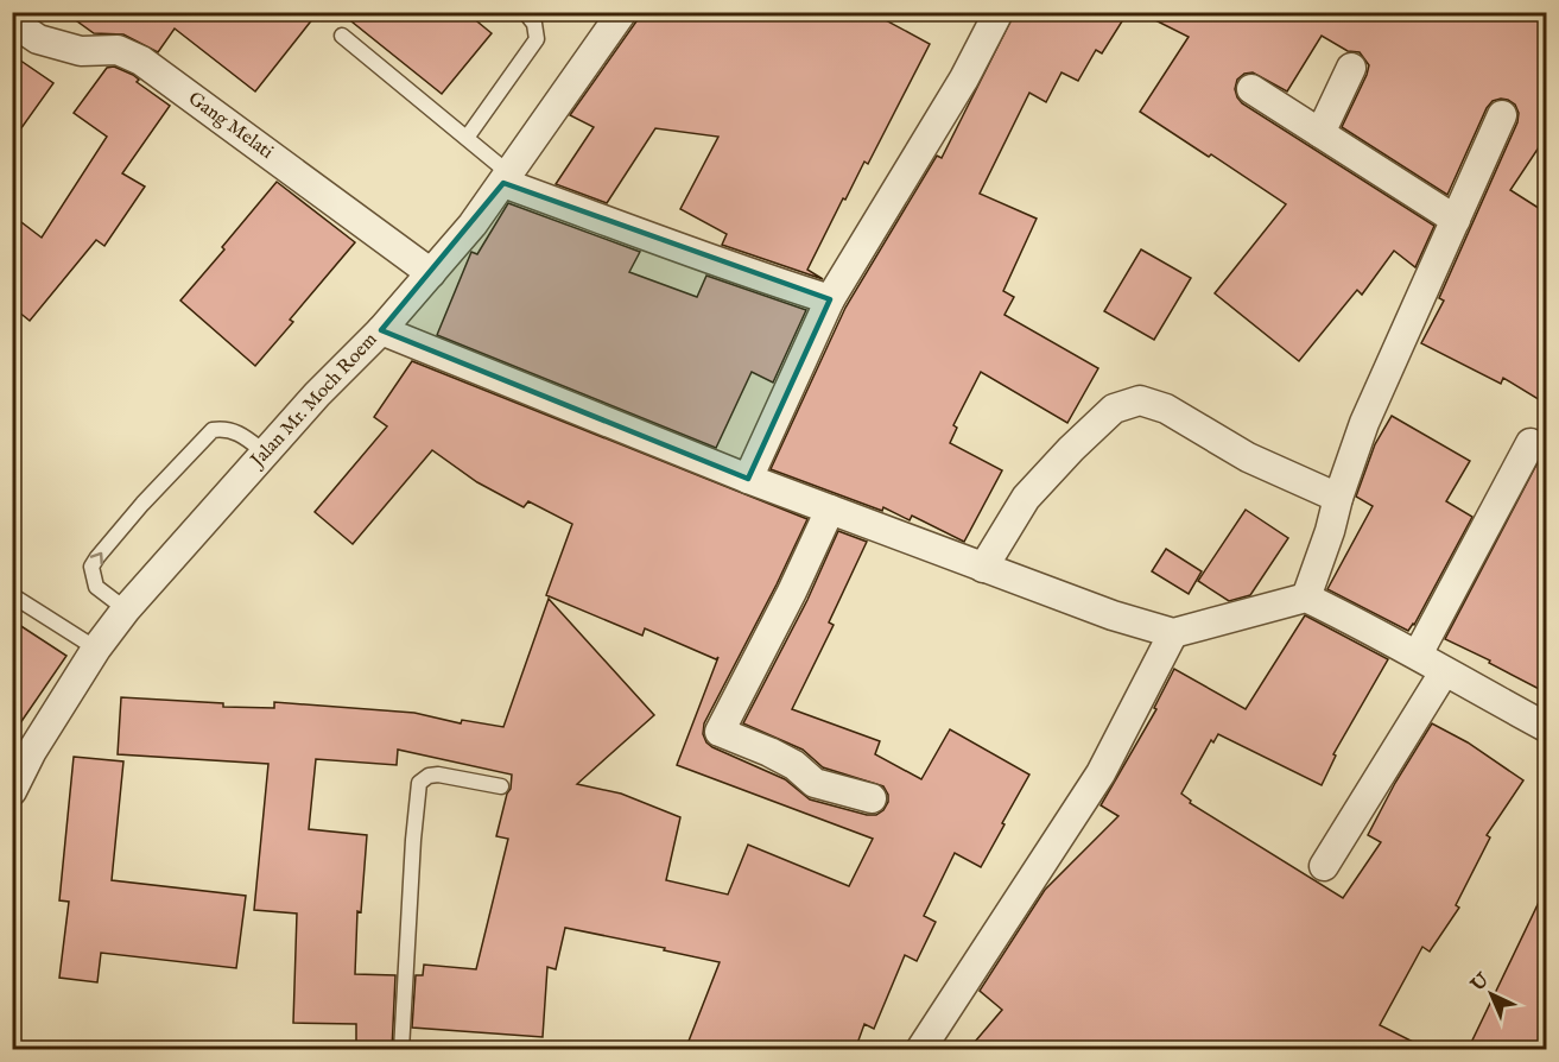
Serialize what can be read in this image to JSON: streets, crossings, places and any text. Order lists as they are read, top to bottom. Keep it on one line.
{"streets":{"street":["Gang Melati","Jalan Mr. Moch Roem"]},"crossings":[["Gang Melati","Jalan Mr. Moch Roem"]],"north":"top left"}
